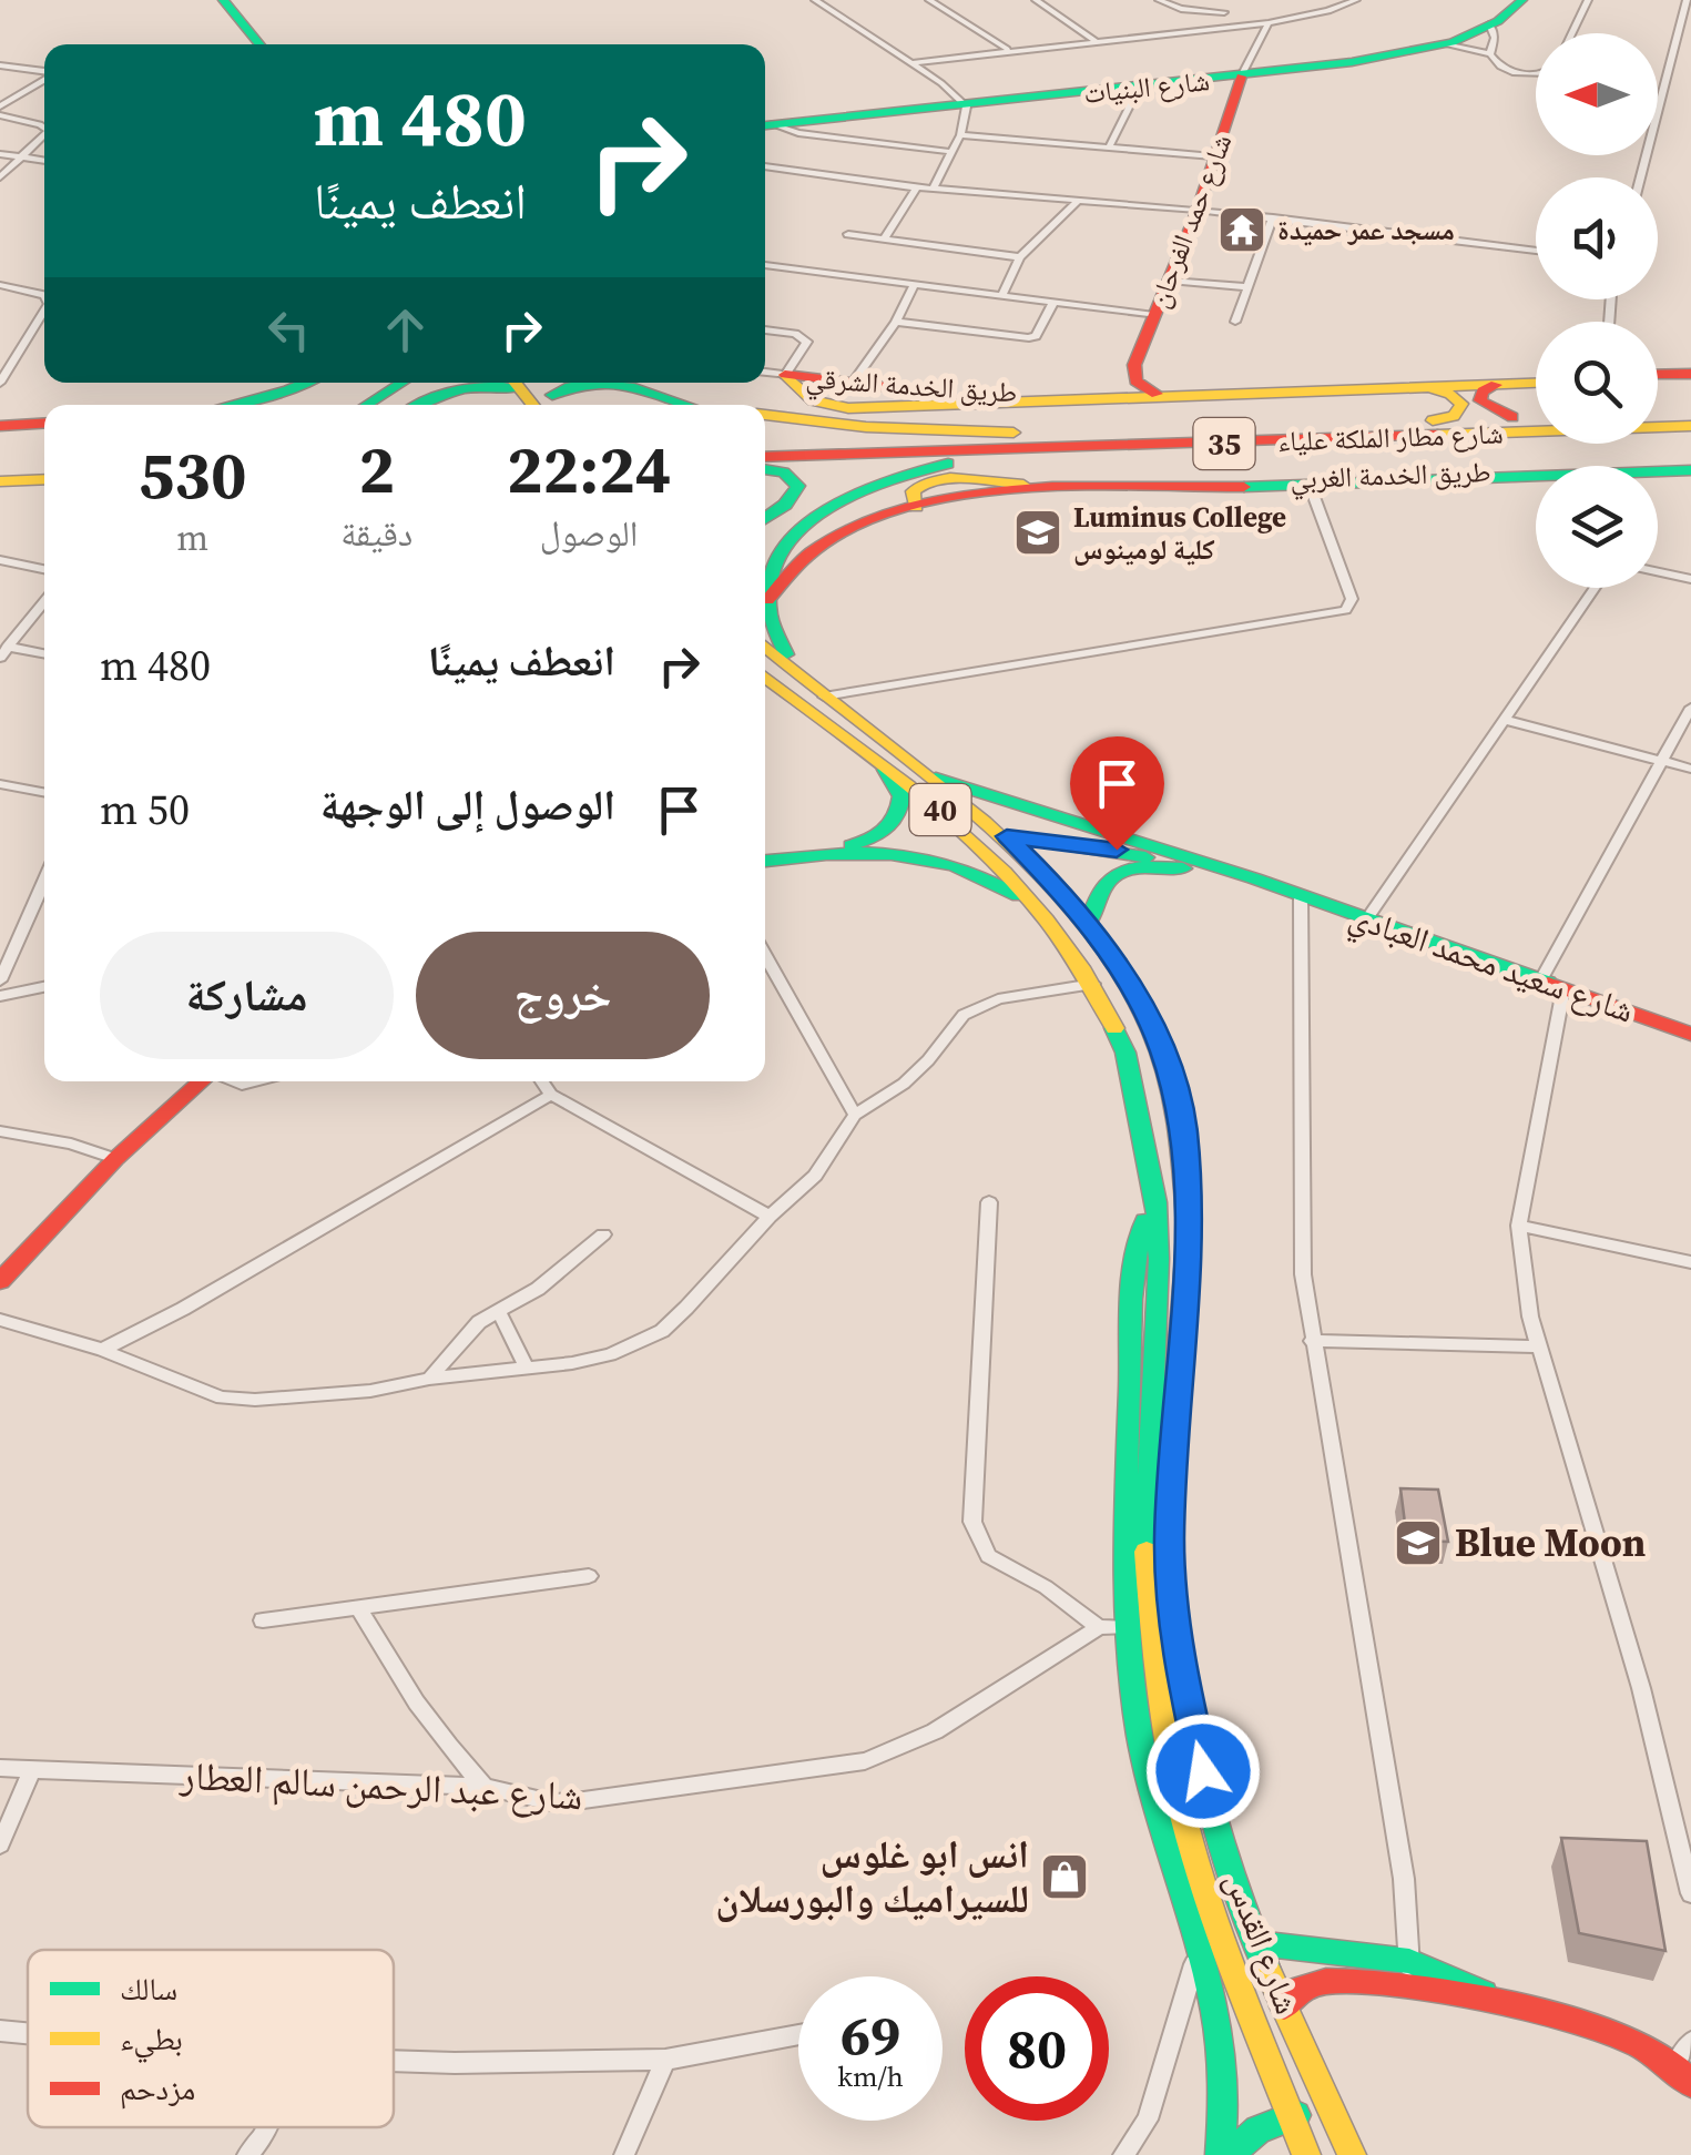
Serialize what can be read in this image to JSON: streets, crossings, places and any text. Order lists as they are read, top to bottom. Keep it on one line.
{"streets":{"main road":["شارع البنيات","شارع حمد الفرحان","طريق الخدمة الشرقي","شارع مطار الملكة علياء","35","طريق الخدمة الغربي","40","شارع سعيد محمد العبادي","شارع القدس"],"street":["شارع عبد الرحمن سالم العطار"]},"crossings":[["شارع البنيات","شارع حمد الفرحان"],["شارع حمد الفرحان","طريق الخدمة الشرقي"],["شارع سعيد محمد العبادي","شارع القدس"]],"places":{"temple":["مسجد عمر حميدة"],"school or university":["Luminus College كلية لومينوس","Blue Moon"],"shop":["انس ابو غلوس للسيراميك والبورسلان"]},"legend":["سالك","بطيء","مزدحم"],"north":"left","page":{"turn":["480 m","انعطف يمينًا"],"eta":["22:24","الوصول","2","دقيقة","530","m"],"list":[{"name":"انعطف يمينًا","value":"480 m"},{"name":"الوصول إلى الوجهة","value":"50 m"}],"buttons":["خروج","مشاركة"],"speed":"69 km/h","limit":"80"}}
